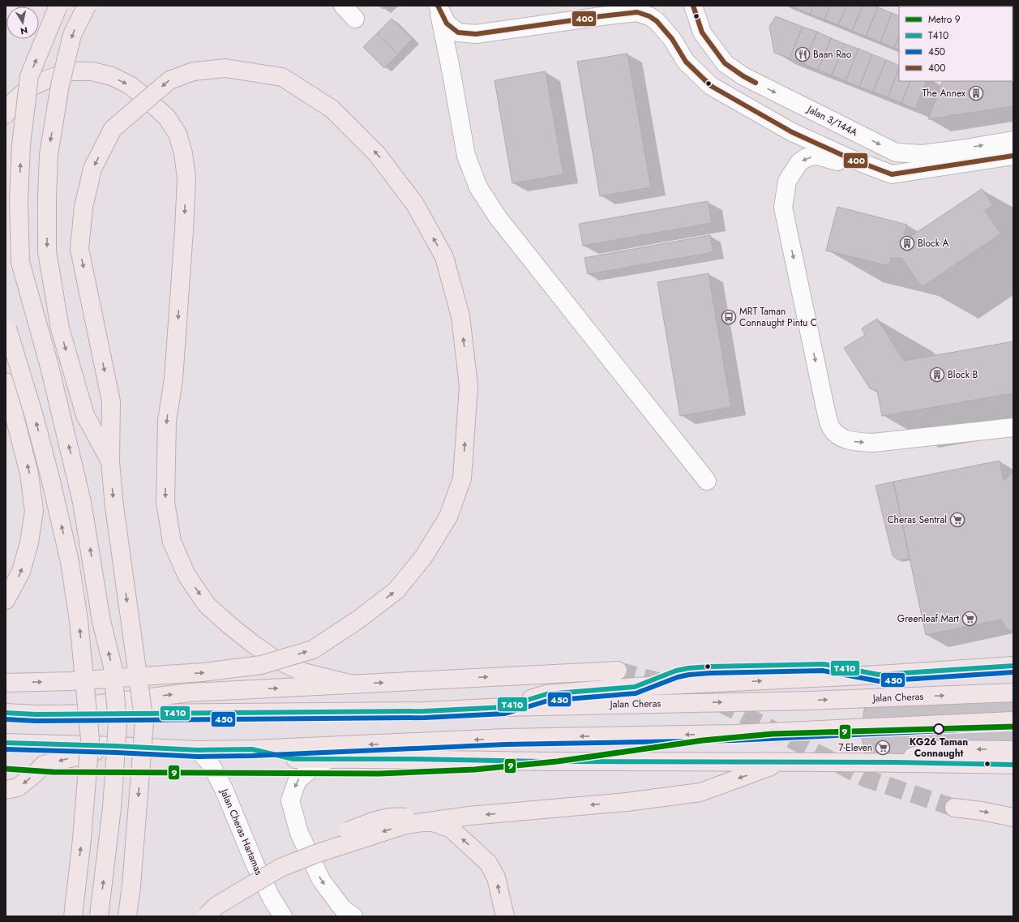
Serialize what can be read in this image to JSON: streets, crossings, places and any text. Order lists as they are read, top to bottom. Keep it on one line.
{"streets":{"highway":["Jalan Cheras"],"street":["Jalan 3/144A","Jalan Cheras Hartamas"]},"places":{"restaurant":["Baan Rao"],"building":["The Annex","Block A","Block B"],"bus stop":["MRT Taman Connaught Pintu C"],"supermarket":["Cheras Sentral","Greenleaf Mart","7-Eleven"],"other":["KG26 Taman Connaught"]},"lines":["transit line 400","transit line T410","transit line 450","metro line 9"],"legend":["Metro 9","T410","450","400"],"north":"bottom"}
